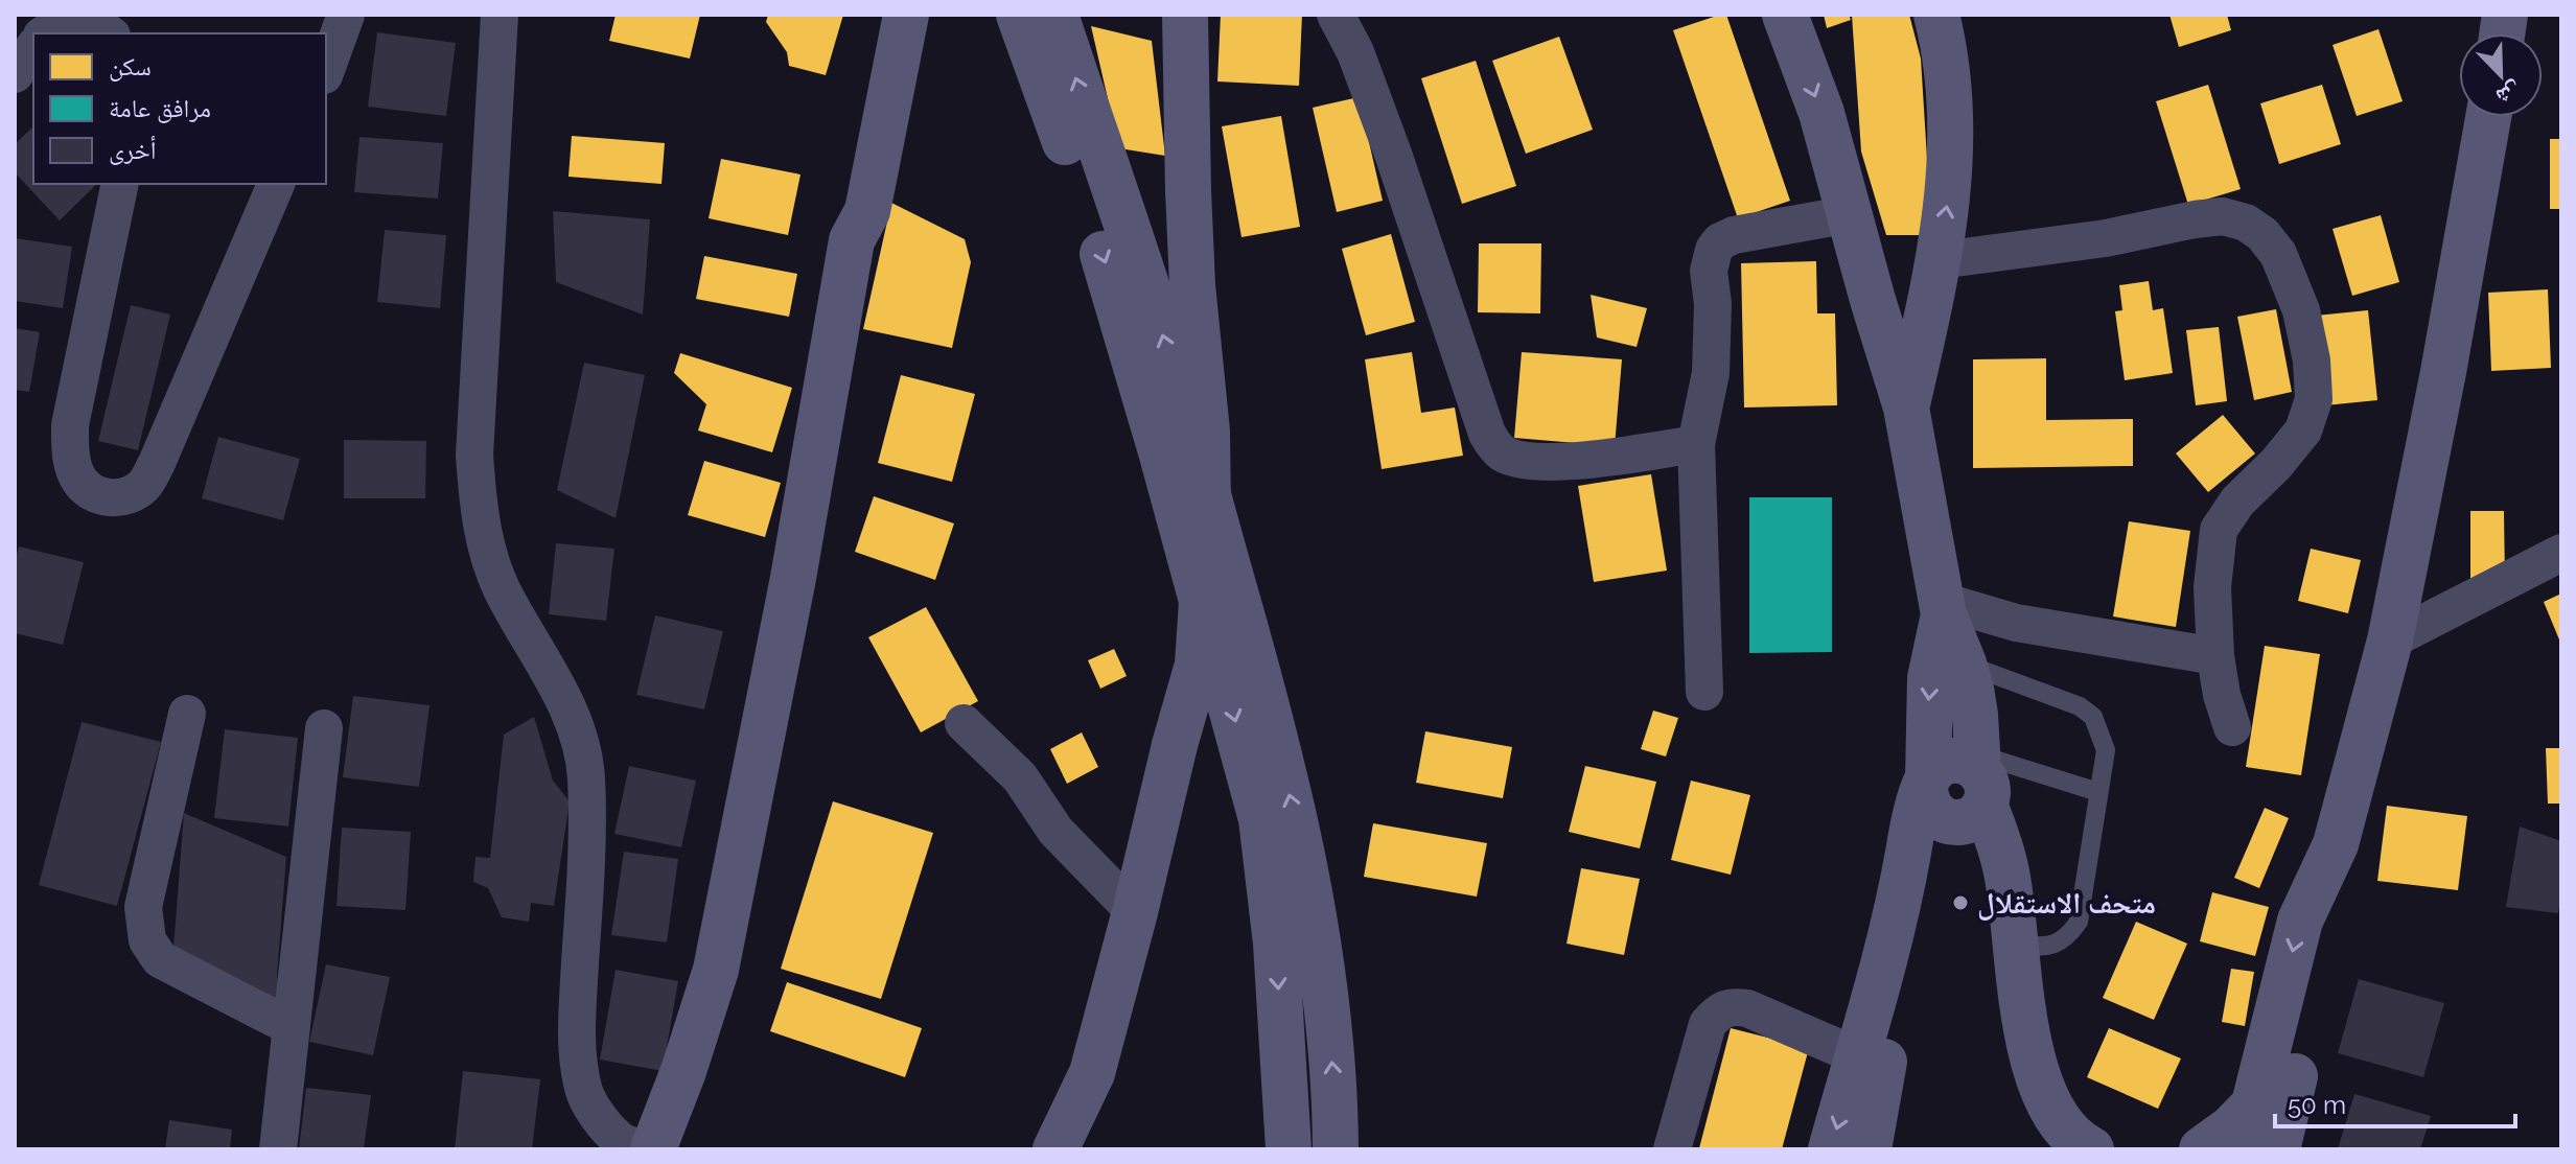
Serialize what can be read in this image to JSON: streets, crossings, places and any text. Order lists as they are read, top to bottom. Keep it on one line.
{"places":["متحف الاستقلال"],"legend":["سكن","مرافق عامة","أخرى"],"scale_bar":"50 m","north":"bottom right"}
